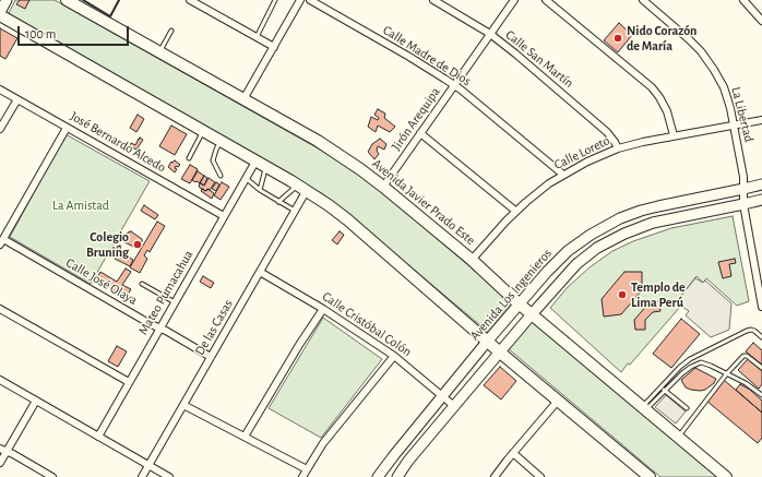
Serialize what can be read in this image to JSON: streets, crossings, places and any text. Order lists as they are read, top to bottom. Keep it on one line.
{"streets":{"main road":["Avenida Javier Prado Este"],"street":["Calle Madre de Dios","Calle San Martín","La Libertad","Jirón Arequipa","José Bernardo Alcedo","Calle Loreto","Calle José Olaya","Mateo Pumacahua","Avenida Los Ingenieros","Calle Cristóbal Colón","De las Casas"]},"crossings":[["Calle Madre de Dios","Jirón Arequipa"],["Calle Madre de Dios","Calle Loreto"],["Calle San Martín","Jirón Arequipa"],["Calle San Martín","Calle Loreto"],["La Libertad","Calle Loreto"],["La Libertad","Avenida Los Ingenieros"],["Jirón Arequipa","Avenida Javier Prado Este"],["José Bernardo Alcedo","Mateo Pumacahua"],["Calle Loreto","Avenida Javier Prado Este"],["Avenida Javier Prado Este","Avenida Los Ingenieros"],["Calle José Olaya","Mateo Pumacahua"],["Calle José Olaya","De las Casas"],["Avenida Los Ingenieros","Calle Cristóbal Colón"],["Calle Cristóbal Colón","De las Casas"]],"parks":["La Amistad"],"places":["Nido Corazón de María","Colegio Bruning","Templo de Lima Perú"],"scale_bar":"100 m"}
